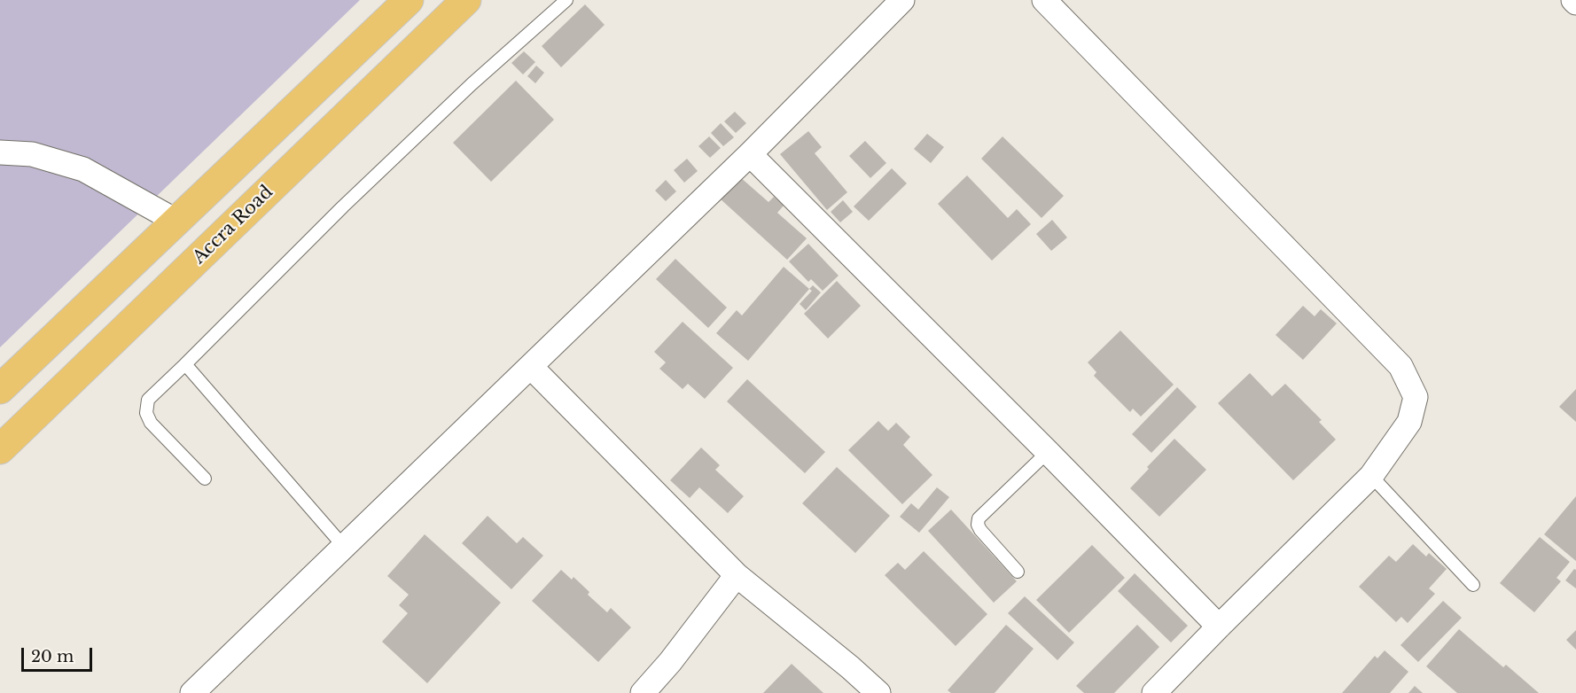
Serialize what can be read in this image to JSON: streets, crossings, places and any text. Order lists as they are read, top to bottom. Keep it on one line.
{"streets":{"highway":["Accra Road"]},"scale_bar":"20 m"}
